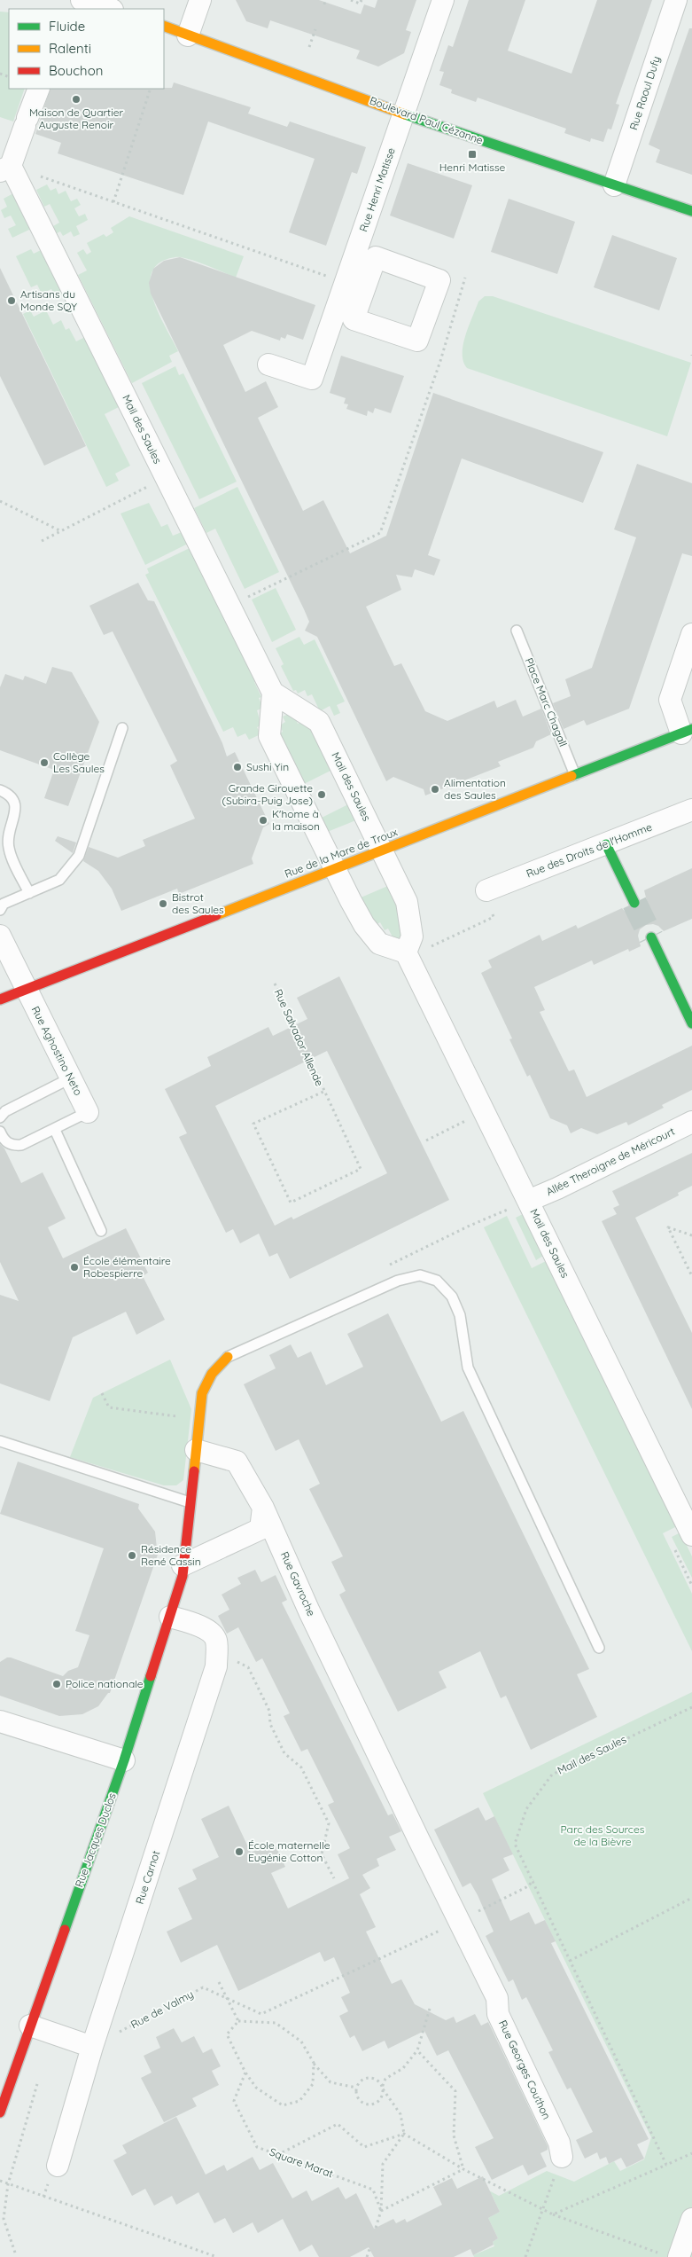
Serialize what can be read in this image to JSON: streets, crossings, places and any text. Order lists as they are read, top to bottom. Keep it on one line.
{"streets":{"street":["Rue Raoul Dufy","Boulevard Paul Cézanne","Rue Henri Matisse","Mail des Saules","Rue des Droits de l'Homme","Rue de la Mare de Troux","Rue Aghostino Neto","Allée Theroigne de Méricourt","Rue Gavroche","Rue Jacques Duclos","Rue Carnot","Rue Georges Couthon"],"lane":["Place Marc Chagall"],"path":["Rue Salvador Allende","Rue de Valmy","Square Marat"]},"crossings":[["Rue Raoul Dufy","Boulevard Paul Cézanne"],["Boulevard Paul Cézanne","Rue Henri Matisse"],["Mail des Saules","Rue de la Mare de Troux"],["Mail des Saules","Allée Theroigne de Méricourt"],["Place Marc Chagall","Rue de la Mare de Troux"],["Rue de la Mare de Troux","Rue Aghostino Neto"],["Rue Gavroche","Rue Jacques Duclos"],["Rue Gavroche","Rue Georges Couthon"],["Rue Jacques Duclos","Rue Carnot"],["Rue Carnot","Rue de Valmy"],["Rue de Valmy","Rue Georges Couthon"]],"parks":["Parc des Sources de la Bièvre"],"places":{"other":["Maison de Quartier Auguste Renoir","Artisans du Monde SQY","Collège Les Saules","Sushi Yin","Alimentation des Saules","Grande Girouette (Subira-Puig Jose)","K'home à la maison","Bistrot des Saules","École élémentaire Robespierre","Résidence René Cassin","Police nationale","École maternelle Eugénie Cotton"],"transit":["Henri Matisse"]},"legend":["Fluide","Ralenti","Bouchon"]}
